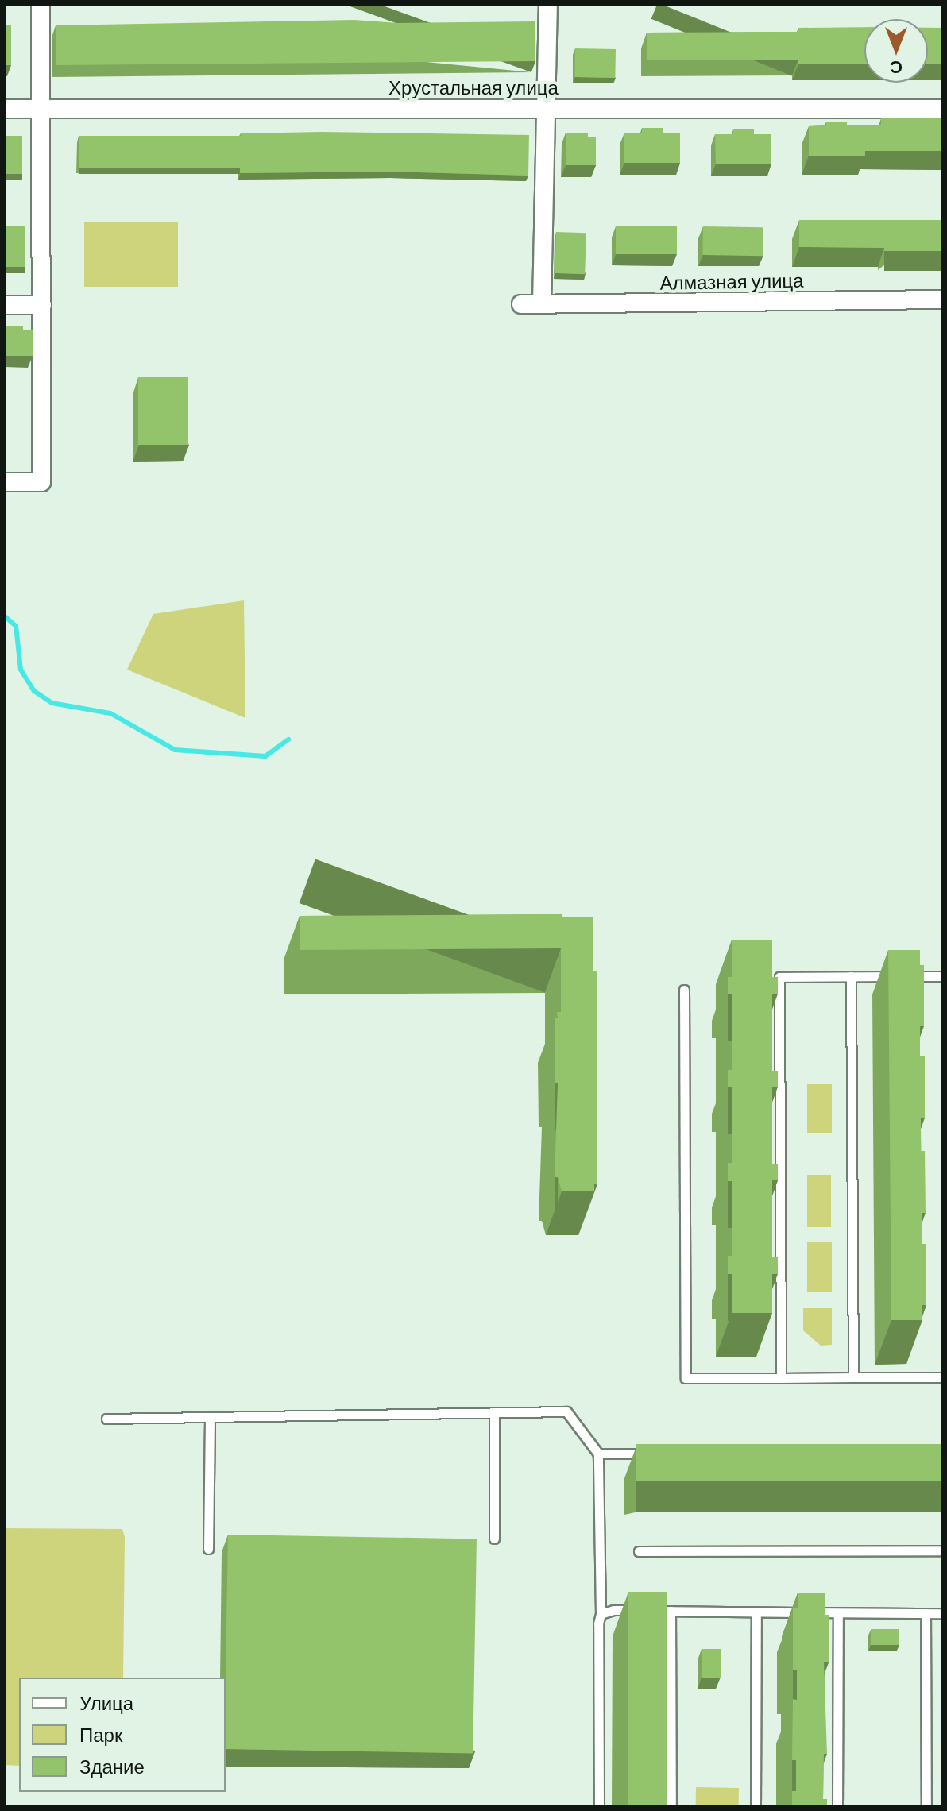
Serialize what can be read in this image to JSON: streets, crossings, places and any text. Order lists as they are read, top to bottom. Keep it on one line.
{"streets":{"street":["Хрустальная улица","Алмазная улица"]},"legend":["Улица","Парк","Здание"],"north":"bottom"}
